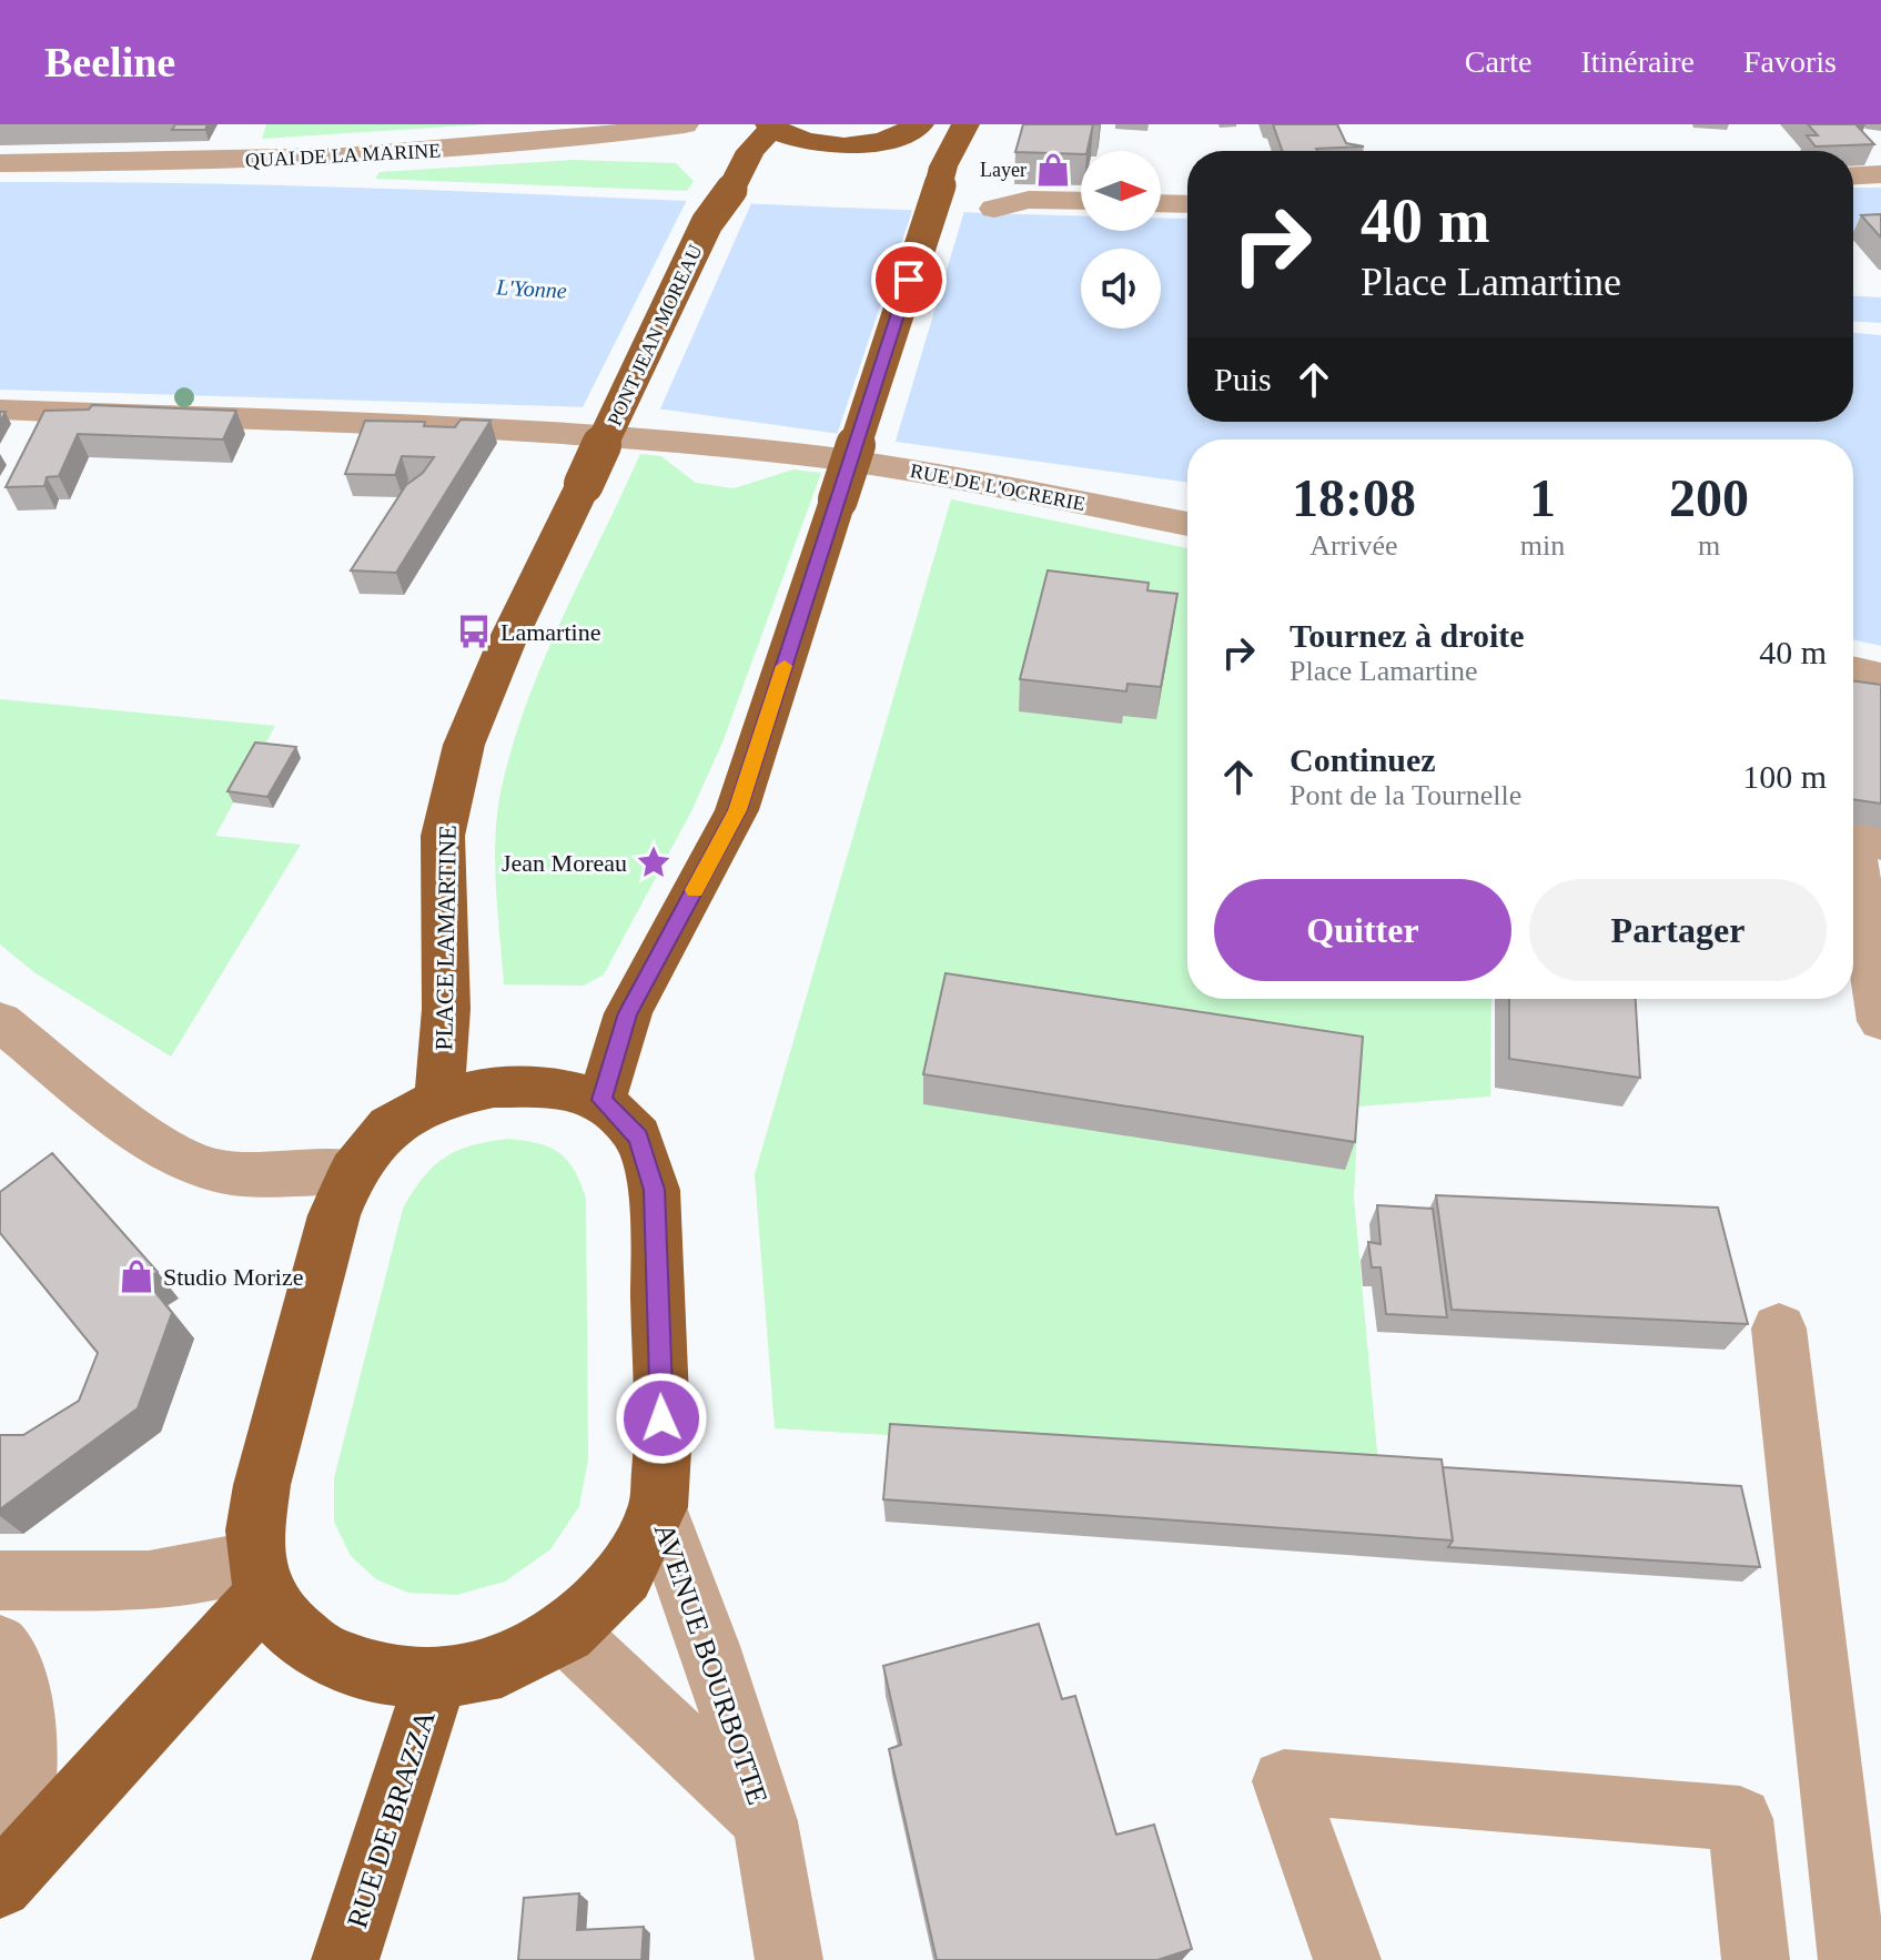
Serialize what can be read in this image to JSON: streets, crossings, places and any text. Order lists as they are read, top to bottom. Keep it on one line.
{"streets":{"main road":["PONT JEAN MOREAU","PLACE LAMARTINE","RUE DE BRAZZA"],"street":["QUAI DE LA MARINE","RUE DE L'OCRERIE","AVENUE BOURBOTTE"]},"crossings":[["PONT JEAN MOREAU","PLACE LAMARTINE"]],"water":["L'Yonne"],"places":{"shop":["Layer","Studio Morize"],"bus stop":["Lamartine"],"place":["Jean Moreau"]},"north":"right","page":{"header":"Beeline","nav":["Carte","Itinéraire","Favoris"],"turn":["40 m","Place Lamartine"],"then":"Puis","eta":["18:08","Arrivée","1","min","200","m"],"list":[{"name":"Tournez à droite","note":"Place Lamartine","value":"40 m"},{"name":"Continuez","note":"Pont de la Tournelle","value":"100 m"}],"buttons":["Quitter","Partager"]}}
